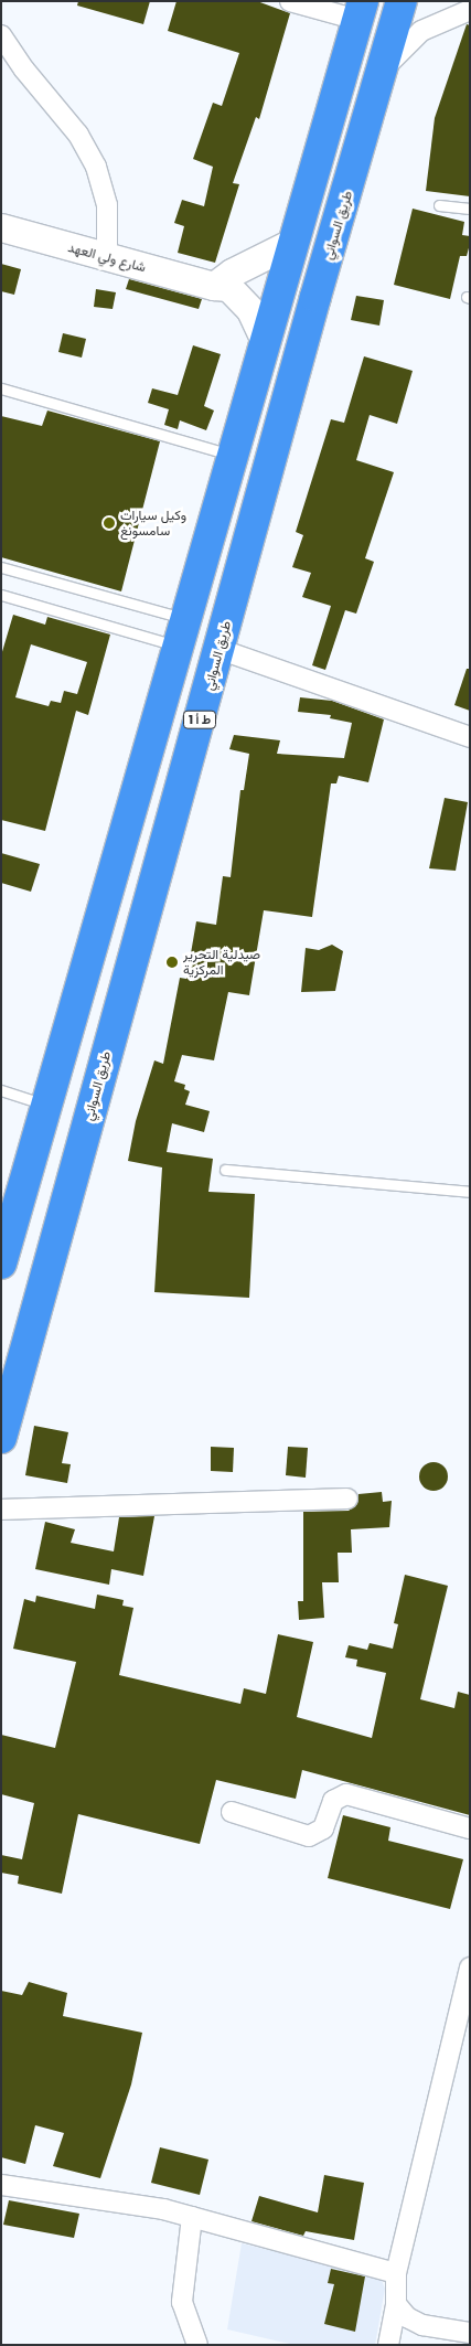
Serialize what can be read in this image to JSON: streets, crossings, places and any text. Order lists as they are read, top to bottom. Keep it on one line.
{"streets":{"highway":["طريق السواني","ط أ 1"],"main road":["شارع ولي العهد"]},"places":["وكيل سيارات سامسونغ","صيدلية التحرير المركزية"]}
